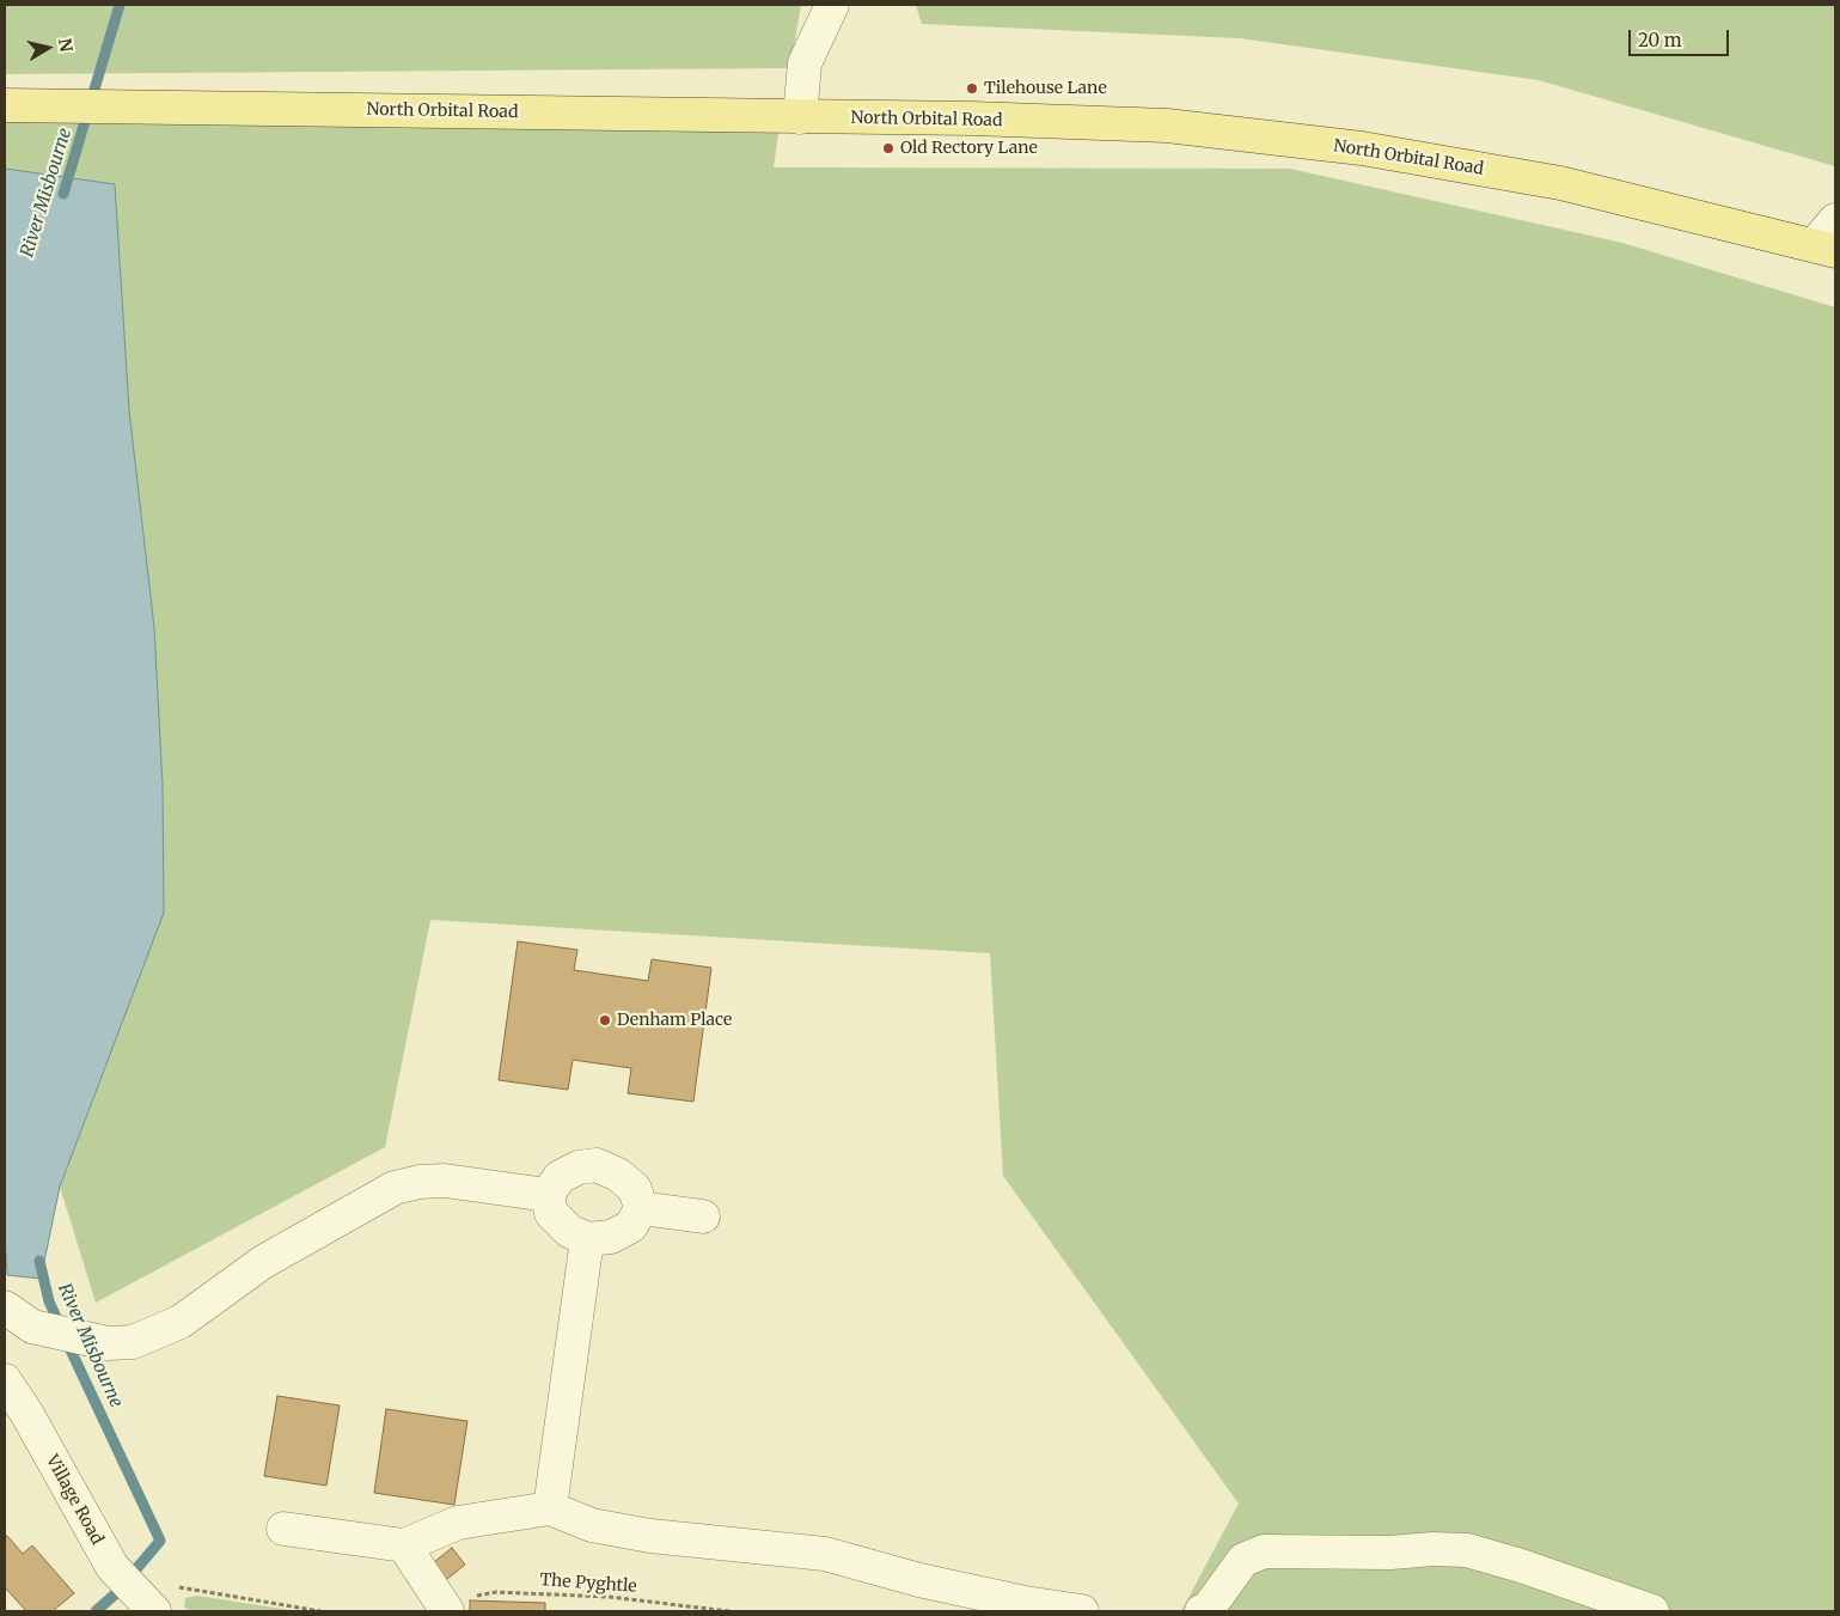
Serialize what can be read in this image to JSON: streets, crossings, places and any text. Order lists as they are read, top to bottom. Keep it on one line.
{"streets":{"main road":["North Orbital Road"],"street":["Village Road"],"path":["The Pyghtle"]},"water":["River Misbourne"],"places":["Tilehouse Lane","Old Rectory Lane","Denham Place"],"scale_bar":"20 m","north":"right"}
